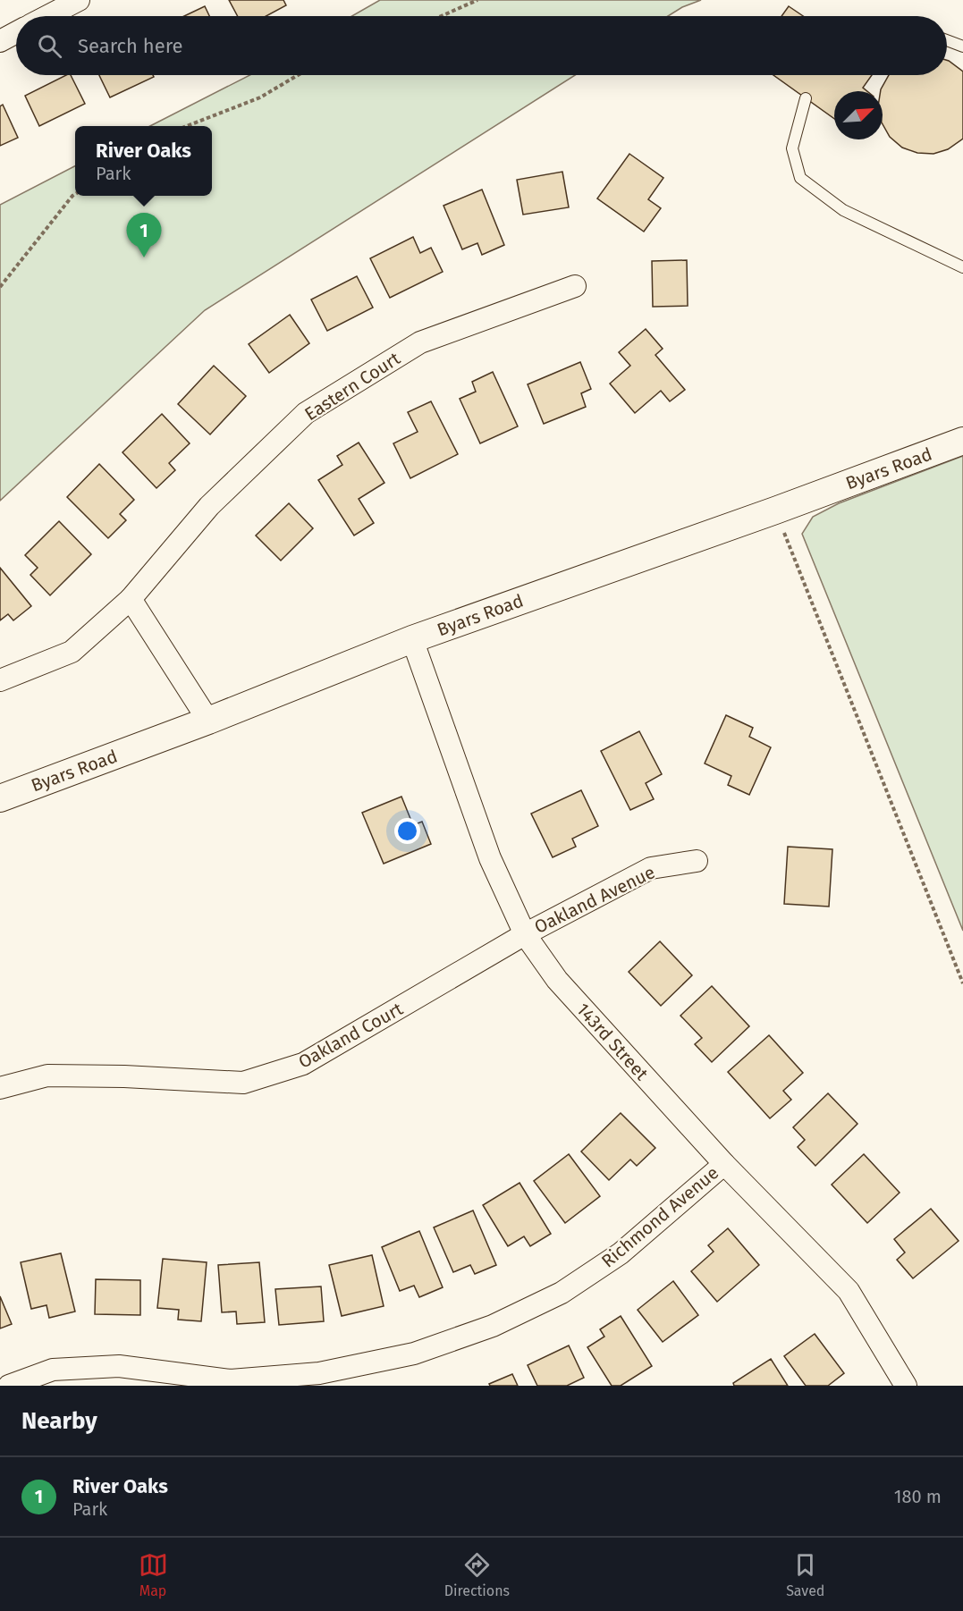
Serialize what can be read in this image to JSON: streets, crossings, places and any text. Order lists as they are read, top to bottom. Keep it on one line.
{"streets":{"street":["Eastern Court","Byars Road","Oakland Avenue","Oakland Court","143rd Street","Richmond Avenue"]},"crossings":[["Byars Road","143rd Street"],["Oakland Avenue","Oakland Court"],["Oakland Avenue","143rd Street"],["Oakland Court","143rd Street"],["143rd Street","Richmond Avenue"]],"north":"top right","page":{"search":"Search here","popup":["River Oaks","Park"],"pins":"1","heading":"Nearby","list":[{"mark":"1","name":"River Oaks","note":"Park","value":"180 m"}],"nav":["Map","Directions","Saved"]}}
